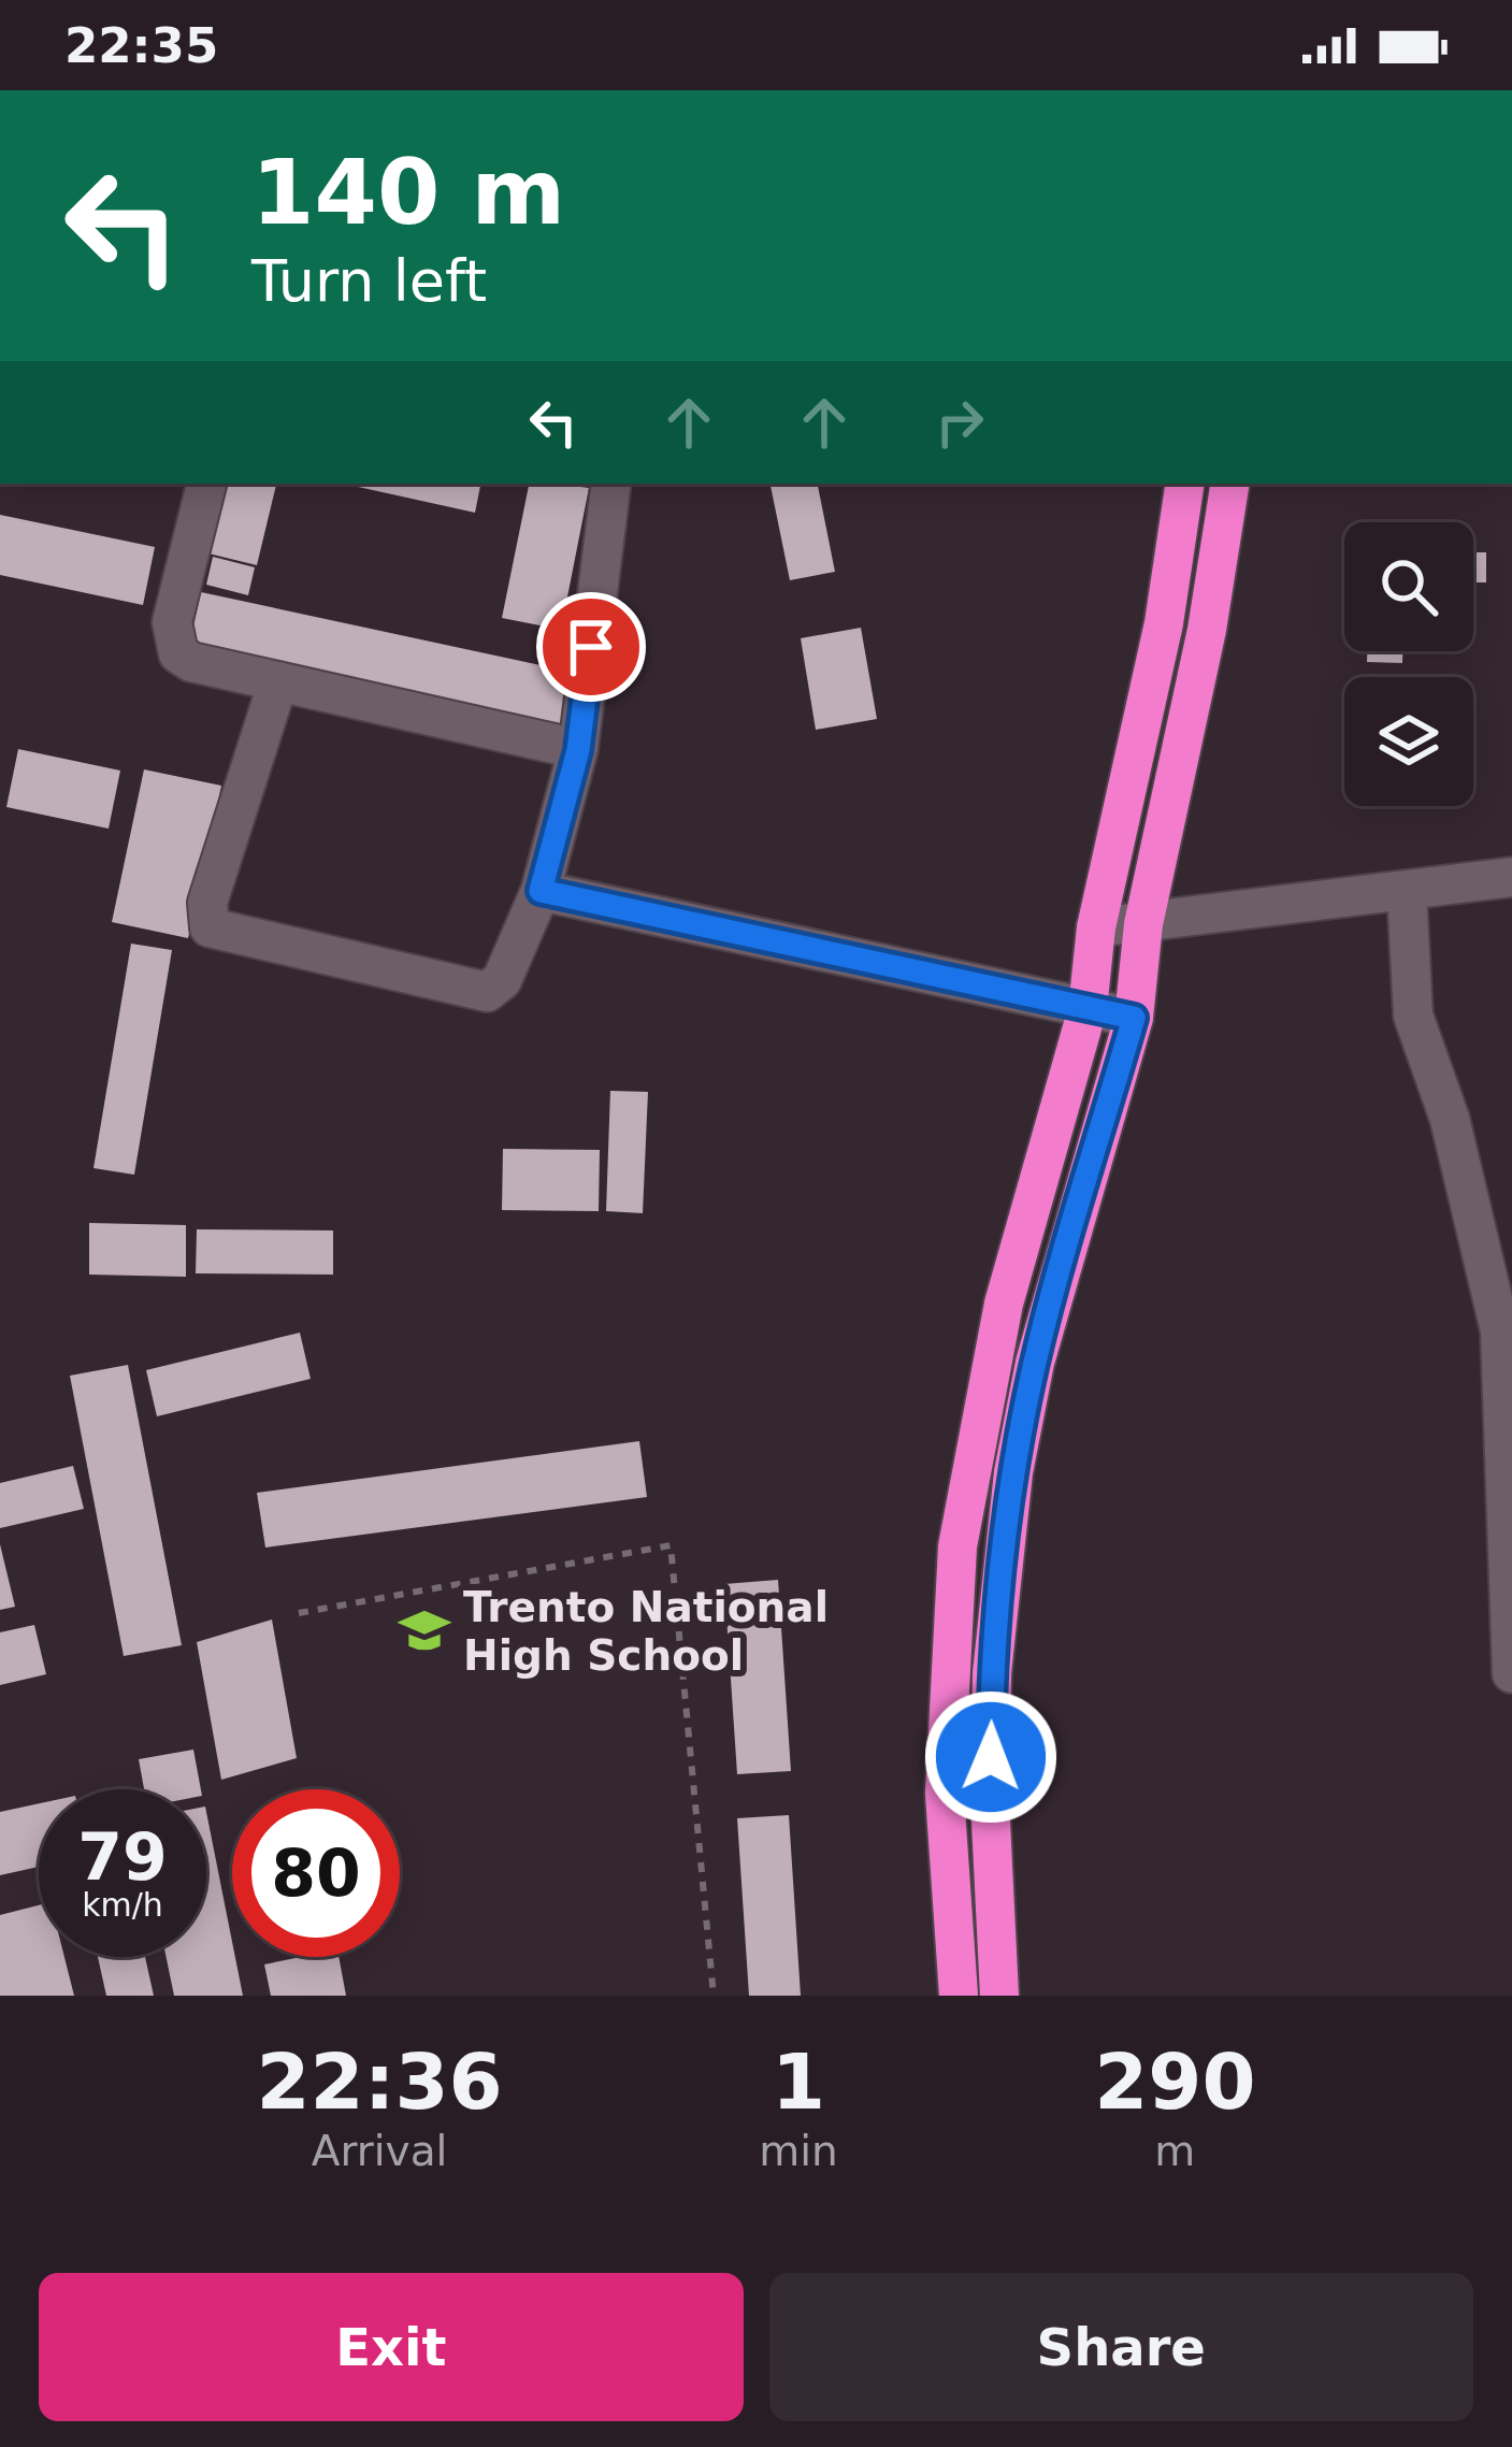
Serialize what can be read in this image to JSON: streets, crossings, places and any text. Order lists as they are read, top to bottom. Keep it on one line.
{"places":{"school or university":["Trento National High School"]},"page":{"status":"22:35","turn":["140 m","Turn left"],"speed":"79 km/h","limit":"80","eta":["22:36","Arrival","1","min","290","m"],"buttons":["Exit","Share"]}}
